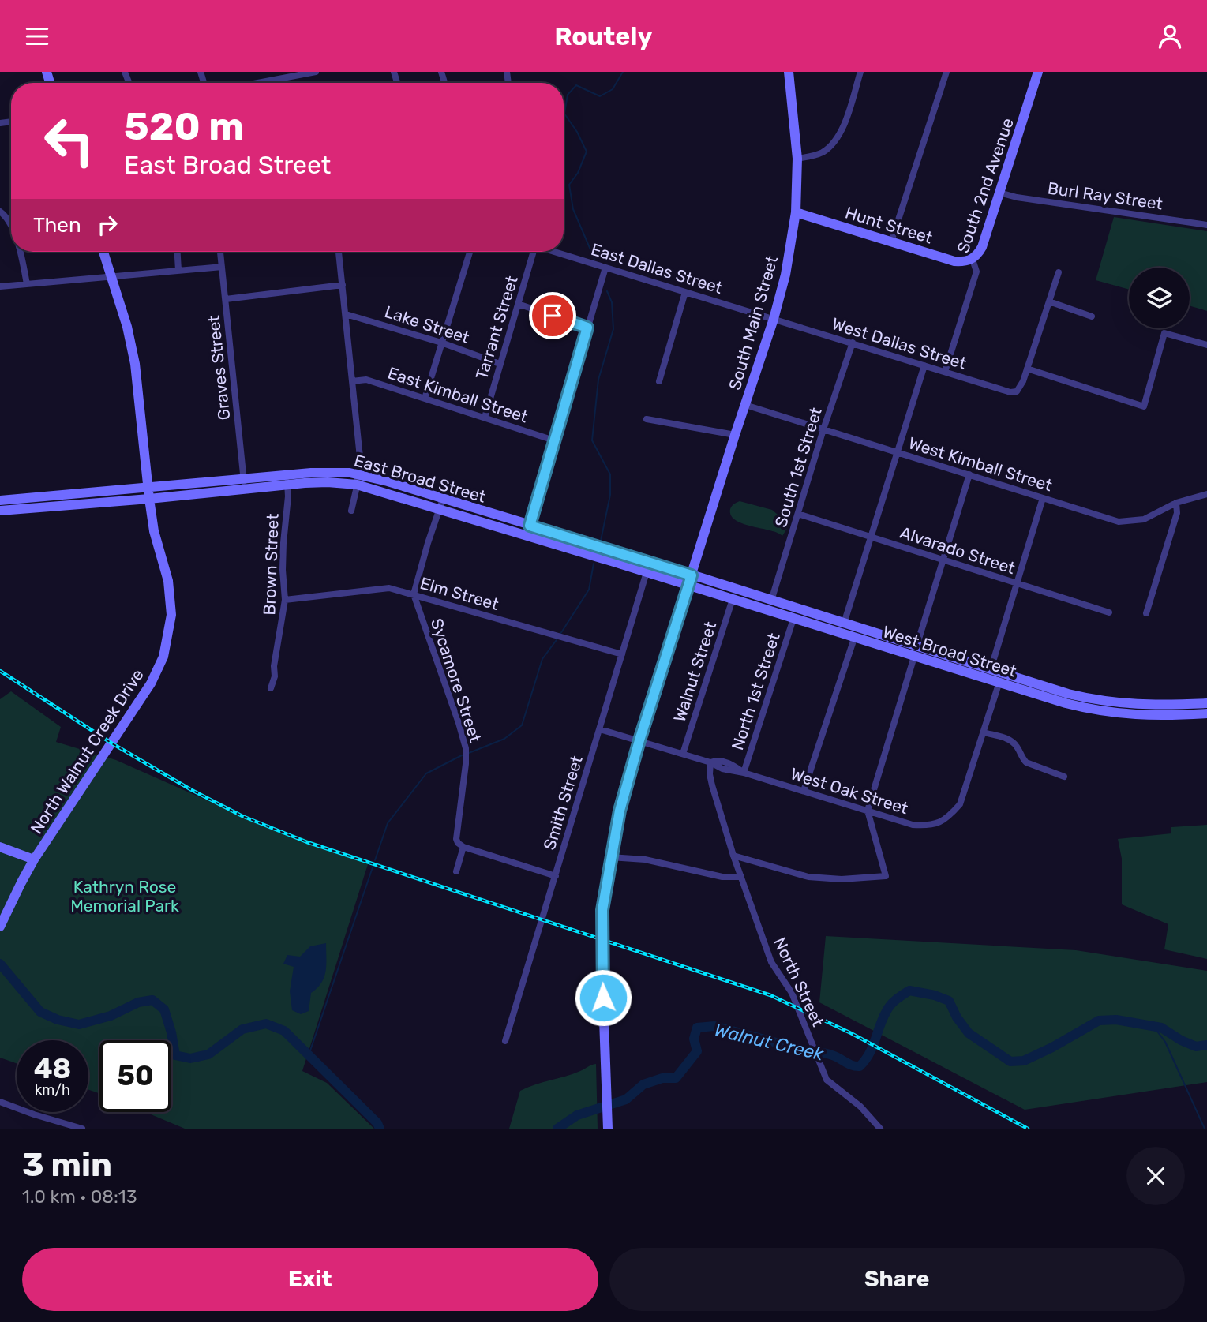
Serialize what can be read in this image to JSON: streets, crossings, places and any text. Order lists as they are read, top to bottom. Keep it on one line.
{"streets":{"main road":["South 2nd Avenue","Hunt Street","South Main Street","East Broad Street","West Broad Street","North Walnut Creek Drive"],"street":["Burl Ray Street","East Dallas Street","Lake Street","Tarrant Street","West Dallas Street","Graves Street","East Kimball Street","West Kimball Street","South 1st Street","Alvarado Street","Brown Street","Elm Street","Walnut Street","Sycamore Street","North 1st Street","West Oak Street","Smith Street","North Street"]},"crossings":[["South 2nd Avenue","Burl Ray Street"],["South 2nd Avenue","Hunt Street"],["South 2nd Avenue","West Dallas Street"],["Hunt Street","South Main Street"],["East Dallas Street","South Main Street"],["East Dallas Street","West Dallas Street"],["South Main Street","West Dallas Street"],["South Main Street","West Kimball Street"],["South Main Street","East Broad Street"],["South Main Street","West Broad Street"],["South Main Street","West Oak Street"],["Lake Street","Tarrant Street"],["Tarrant Street","East Kimball Street"],["West Dallas Street","South 1st Street"],["Graves Street","East Broad Street"],["West Kimball Street","South 1st Street"],["South 1st Street","Alvarado Street"],["South 1st Street","West Broad Street"],["East Broad Street","Brown Street"],["East Broad Street","West Broad Street"],["East Broad Street","North Walnut Creek Drive"],["East Broad Street","Smith Street"],["Brown Street","Elm Street"],["Elm Street","Sycamore Street"],["Elm Street","Smith Street"],["West Broad Street","Walnut Street"],["West Broad Street","North 1st Street"],["Walnut Street","West Oak Street"],["North 1st Street","West Oak Street"],["West Oak Street","Smith Street"],["West Oak Street","North Street"]],"water":["Walnut Creek"],"parks":["Kathryn Rose Memorial Park"],"page":{"header":"Routely","turn":["520 m","East Broad Street"],"then":"Then","speed":"48 km/h","limit":"50","heading":["3 min","1.0 km · 08:13"],"buttons":["Exit","Share"]}}
